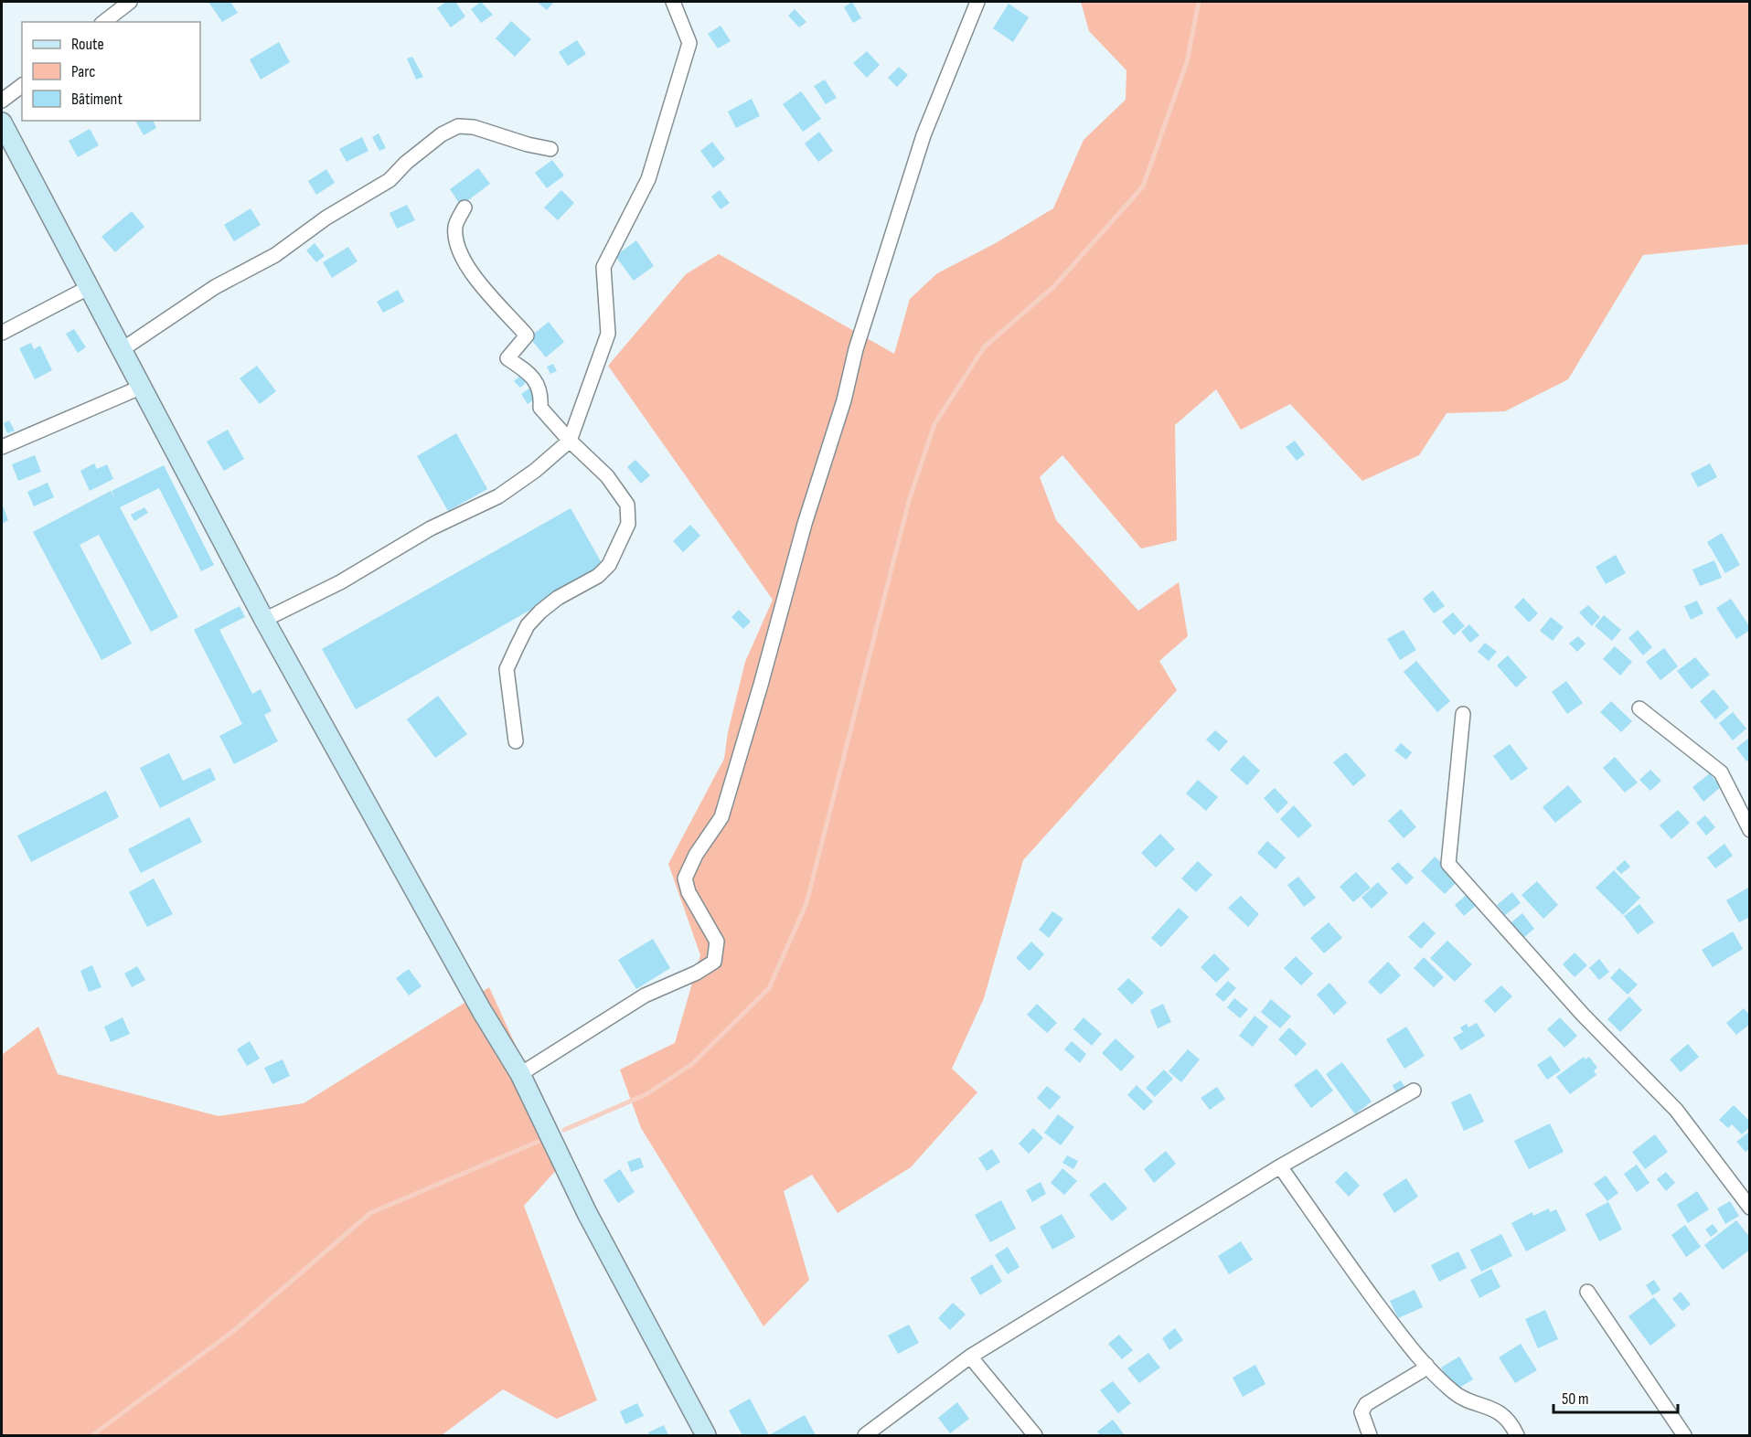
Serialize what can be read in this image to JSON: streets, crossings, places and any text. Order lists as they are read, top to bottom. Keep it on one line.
{"legend":["Route","Parc","Bâtiment"],"scale_bar":"50 m"}
